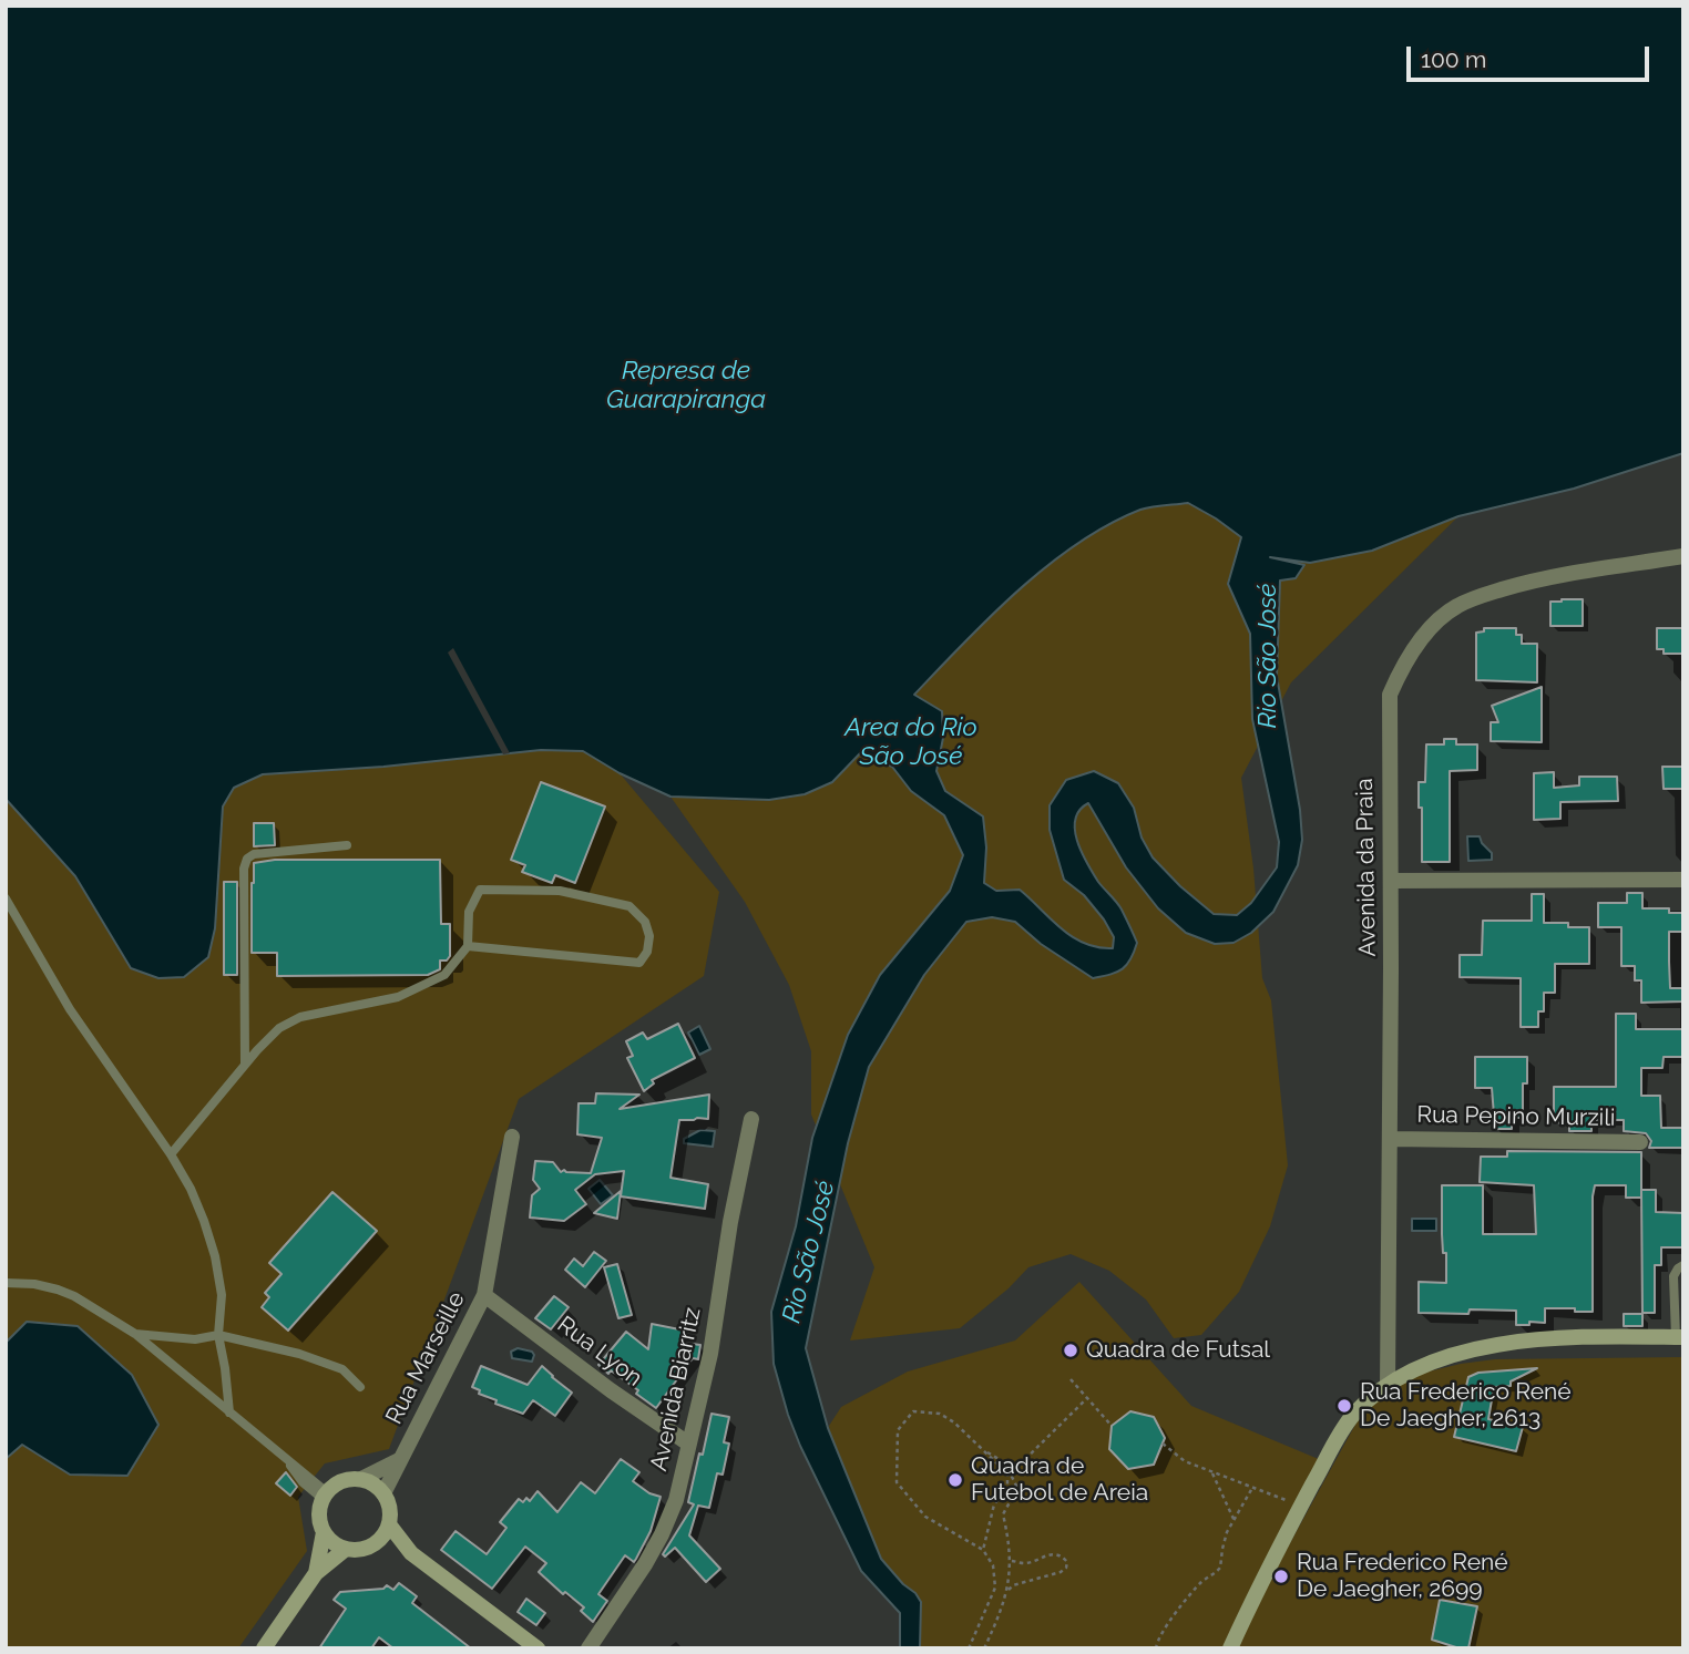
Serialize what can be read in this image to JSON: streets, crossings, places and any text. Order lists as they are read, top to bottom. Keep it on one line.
{"streets":{"street":["Avenida da Praia","Rua Pepino Murzili","Rua Lyon","Rua Marseille","Avenida Biarritz"]},"crossings":[["Avenida da Praia","Rua Pepino Murzili"],["Rua Lyon","Rua Marseille"],["Rua Lyon","Avenida Biarritz"]],"water":["Represa de Guarapiranga","Rio São José","Area do Rio São José"],"places":["Quadra de Futsal","Rua Frederico René De Jaegher, 2613","Quadra de Futebol de Areia","Rua Frederico René De Jaegher, 2699"],"scale_bar":"100 m"}
